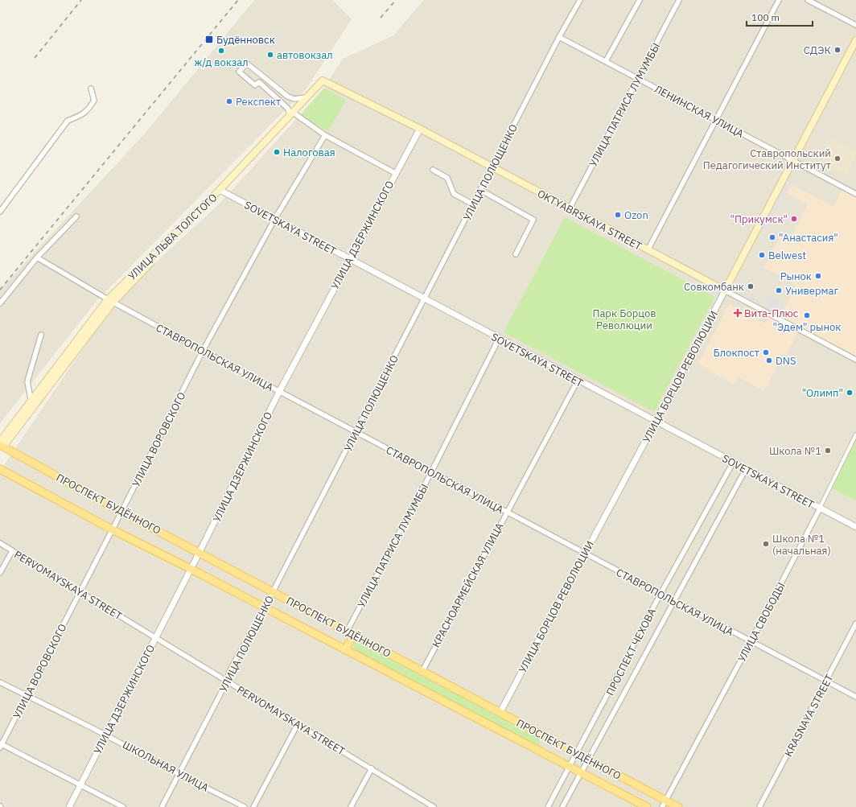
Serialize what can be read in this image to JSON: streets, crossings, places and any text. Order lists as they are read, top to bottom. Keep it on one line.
{"streets":{"main road":["OKTYABRSKAYA STREET","УЛИЦА ЛЬВА ТОЛСТОГО","УЛИЦА БОРЦОВ РЕВОЛЮЦИИ","ПРОСПЕКТ БУДЁННОГО"],"street":["УЛИЦА ПАТРИСА ЛУМУМБЫ","ЛЕНИНСКАЯ УЛИЦА","УЛИЦА ПОЛЮЩЕНКО","SOVETSKAYA STREET","УЛИЦА ДЗЕРЖИНСКОГО","СТАВРОПОЛЬСКАЯ УЛИЦА","УЛИЦА ВОРОВСКОГО","PERVOMAYSKAYA STREET","КРАСНОАРМЕЙСКАЯ УЛИЦА","УЛИЦА СВОБОДЫ","ПРОСПЕКТ ЧЕХОВА","KRASNAYA STREET","ШКОЛЬНАЯ УЛИЦА"]},"crossings":[["УЛИЦА ПАТРИСА ЛУМУМБЫ","ЛЕНИНСКАЯ УЛИЦА"],["УЛИЦА ПАТРИСА ЛУМУМБЫ","OKTYABRSKAYA STREET"],["УЛИЦА ПАТРИСА ЛУМУМБЫ","SOVETSKAYA STREET"],["УЛИЦА ПАТРИСА ЛУМУМБЫ","СТАВРОПОЛЬСКАЯ УЛИЦА"],["УЛИЦА ПАТРИСА ЛУМУМБЫ","ПРОСПЕКТ БУДЁННОГО"],["ЛЕНИНСКАЯ УЛИЦА","УЛИЦА ПОЛЮЩЕНКО"],["ЛЕНИНСКАЯ УЛИЦА","УЛИЦА БОРЦОВ РЕВОЛЮЦИИ"],["УЛИЦА ПОЛЮЩЕНКО","OKTYABRSKAYA STREET"],["УЛИЦА ПОЛЮЩЕНКО","SOVETSKAYA STREET"],["УЛИЦА ПОЛЮЩЕНКО","СТАВРОПОЛЬСКАЯ УЛИЦА"],["УЛИЦА ПОЛЮЩЕНКО","ПРОСПЕКТ БУДЁННОГО"],["УЛИЦА ПОЛЮЩЕНКО","PERVOMAYSKAYA STREET"],["УЛИЦА ПОЛЮЩЕНКО","ШКОЛЬНАЯ УЛИЦА"],["OKTYABRSKAYA STREET","УЛИЦА ДЗЕРЖИНСКОГО"],["OKTYABRSKAYA STREET","УЛИЦА ЛЬВА ТОЛСТОГО"],["OKTYABRSKAYA STREET","УЛИЦА БОРЦОВ РЕВОЛЮЦИИ"],["SOVETSKAYA STREET","УЛИЦА ДЗЕРЖИНСКОГО"],["SOVETSKAYA STREET","УЛИЦА ЛЬВА ТОЛСТОГО"],["SOVETSKAYA STREET","УЛИЦА БОРЦОВ РЕВОЛЮЦИИ"],["SOVETSKAYA STREET","УЛИЦА ВОРОВСКОГО"],["SOVETSKAYA STREET","КРАСНОАРМЕЙСКАЯ УЛИЦА"],["SOVETSKAYA STREET","УЛИЦА СВОБОДЫ"],["SOVETSKAYA STREET","ПРОСПЕКТ ЧЕХОВА"],["УЛИЦА ДЗЕРЖИНСКОГО","СТАВРОПОЛЬСКАЯ УЛИЦА"],["УЛИЦА ДЗЕРЖИНСКОГО","ПРОСПЕКТ БУДЁННОГО"],["УЛИЦА ДЗЕРЖИНСКОГО","PERVOMAYSKAYA STREET"],["УЛИЦА ДЗЕРЖИНСКОГО","ШКОЛЬНАЯ УЛИЦА"],["УЛИЦА ЛЬВА ТОЛСТОГО","СТАВРОПОЛЬСКАЯ УЛИЦА"],["УЛИЦА ЛЬВА ТОЛСТОГО","ПРОСПЕКТ БУДЁННОГО"],["СТАВРОПОЛЬСКАЯ УЛИЦА","УЛИЦА БОРЦОВ РЕВОЛЮЦИИ"],["СТАВРОПОЛЬСКАЯ УЛИЦА","УЛИЦА ВОРОВСКОГО"],["СТАВРОПОЛЬСКАЯ УЛИЦА","КРАСНОАРМЕЙСКАЯ УЛИЦА"],["СТАВРОПОЛЬСКАЯ УЛИЦА","УЛИЦА СВОБОДЫ"],["СТАВРОПОЛЬСКАЯ УЛИЦА","ПРОСПЕКТ ЧЕХОВА"],["СТАВРОПОЛЬСКАЯ УЛИЦА","KRASNAYA STREET"],["УЛИЦА БОРЦОВ РЕВОЛЮЦИИ","ПРОСПЕКТ БУДЁННОГО"],["УЛИЦА ВОРОВСКОГО","ПРОСПЕКТ БУДЁННОГО"],["УЛИЦА ВОРОВСКОГО","PERVOMAYSKAYA STREET"],["УЛИЦА ВОРОВСКОГО","ШКОЛЬНАЯ УЛИЦА"],["ПРОСПЕКТ БУДЁННОГО","КРАСНОАРМЕЙСКАЯ УЛИЦА"],["ПРОСПЕКТ БУДЁННОГО","УЛИЦА СВОБОДЫ"],["ПРОСПЕКТ БУДЁННОГО","ПРОСПЕКТ ЧЕХОВА"]],"parks":["Парк Борцов Революции"],"places":{"transit":["Будённовск"],"other":["СДЭК","ж/д вокзал","автовокзал","Рекспект","Налоговая","Ставропольский Педагогический Институт","Ozon","\"Прикумск\"","\"Анастасия\"","Belwest","Рынок","Совкомбанк","Универмаг","\"Эдем\" рынок","Блокпост","DNS","\"Олимп\"","Школа №1","Школа №1 (начальная)"],"health":["Вита-Плюс"]},"scale_bar":"100 m"}
